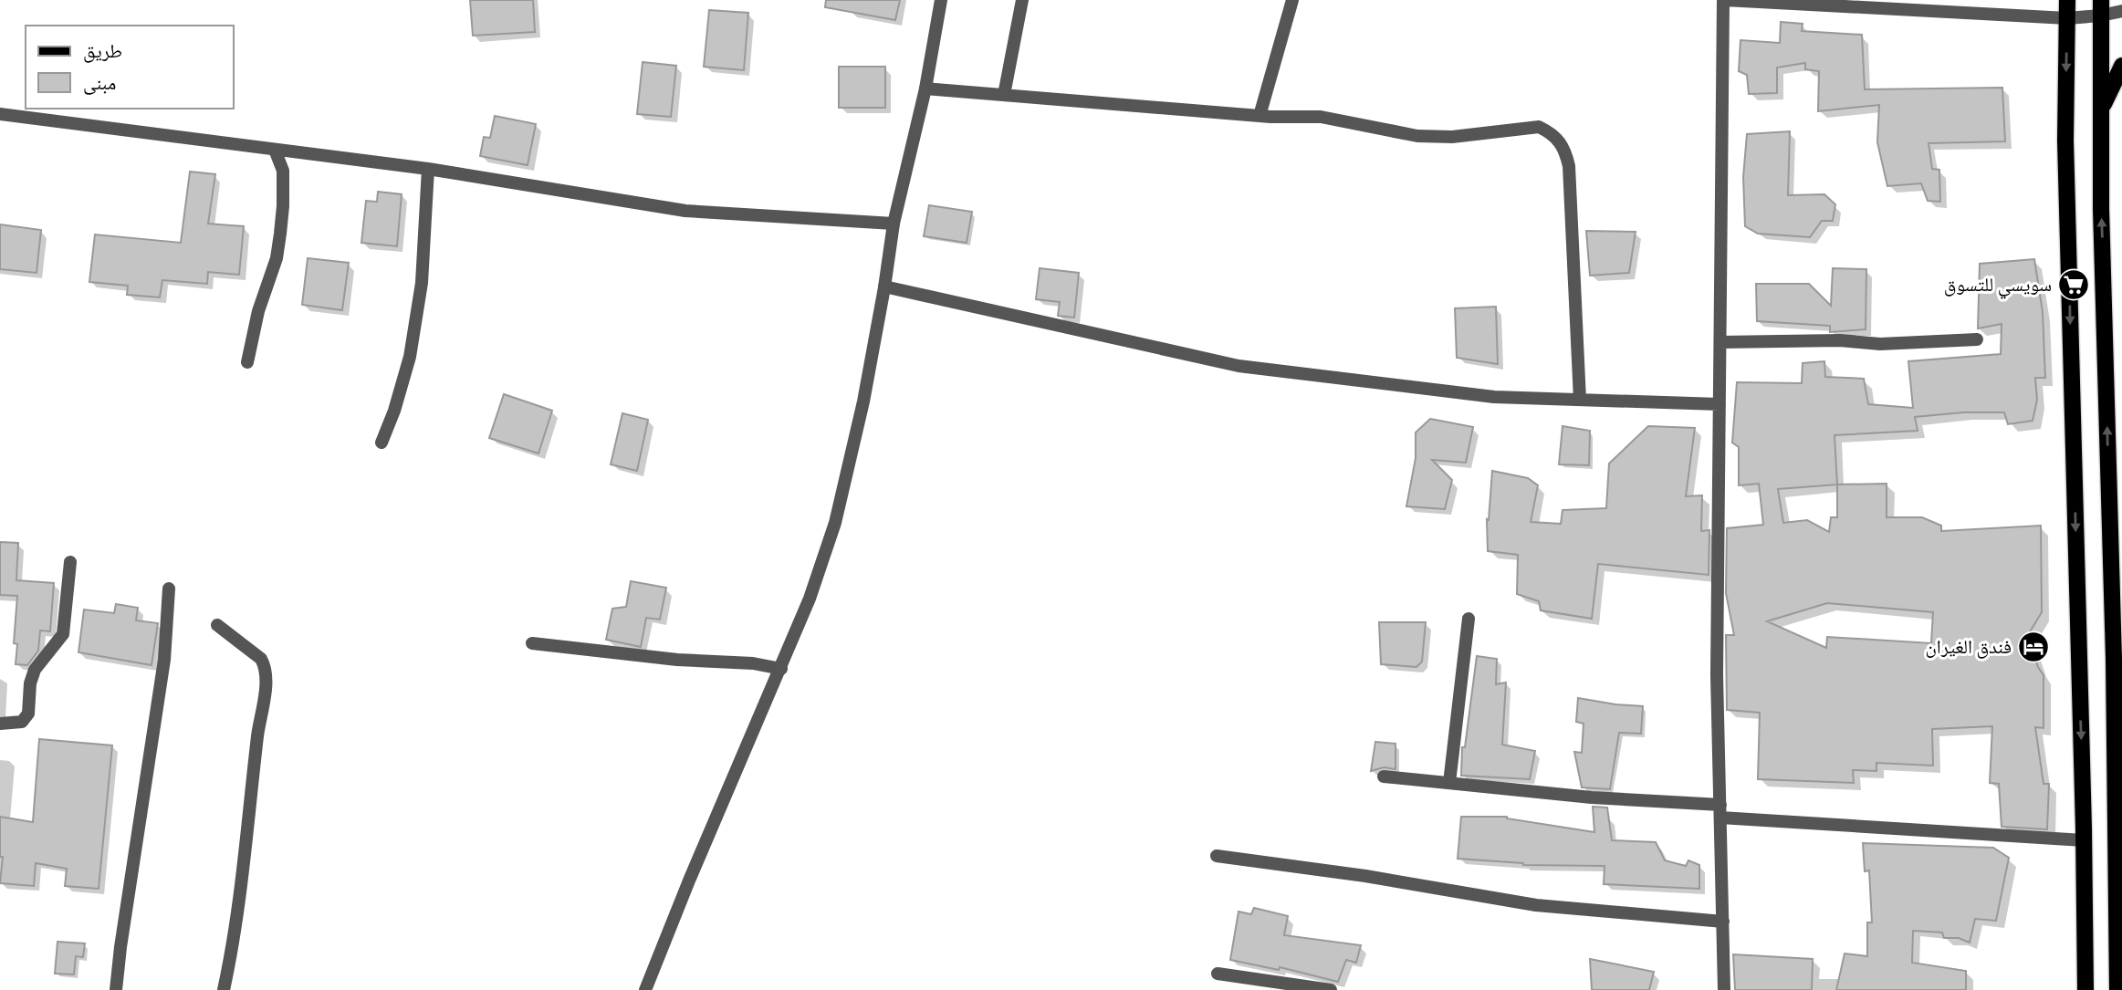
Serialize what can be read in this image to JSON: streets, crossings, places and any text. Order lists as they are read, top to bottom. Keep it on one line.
{"places":{"supermarket":["سويسي للتسوق"],"hotel":["فندق الغيران"]},"legend":["طريق","مبنى"]}
